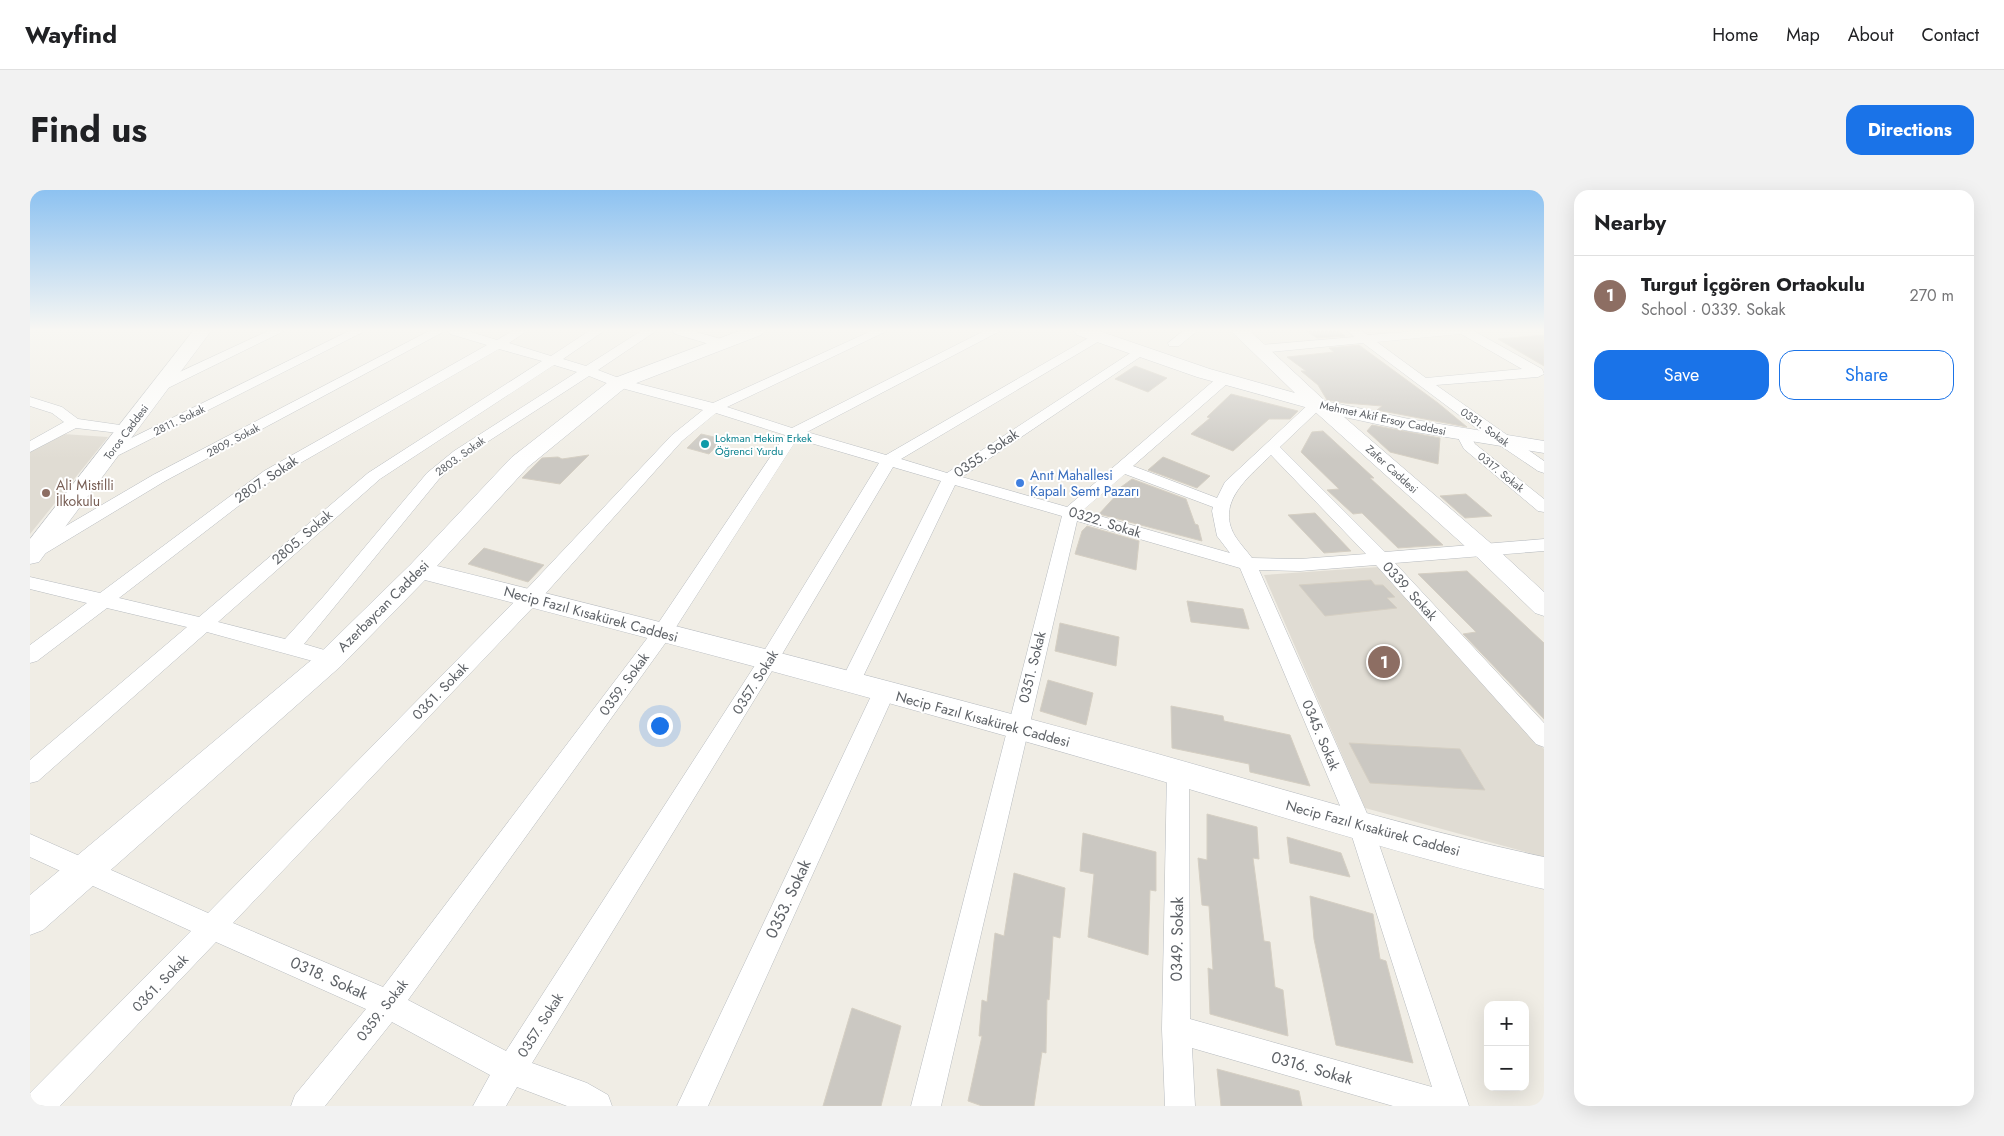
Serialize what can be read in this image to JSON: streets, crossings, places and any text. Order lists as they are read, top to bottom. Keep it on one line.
{"streets":{"street":["Mehmet Akif Ersoy Caddesi","2811. Sokak","0331. Sokak","Toros Caddesi","2809. Sokak","0355. Sokak","2803. Sokak","Zafer Caddesi","0317. Sokak","2807. Sokak","0322. Sokak","2805. Sokak","0339. Sokak","Azerbaycan Caddesi","Necip Fazıl Kısakürek Caddesi","0351. Sokak","0357. Sokak","0359. Sokak","0361. Sokak","0345. Sokak","0353. Sokak","0349. Sokak","0318. Sokak","0316. Sokak"]},"crossings":[["Mehmet Akif Ersoy Caddesi","0331. Sokak"],["Mehmet Akif Ersoy Caddesi","Zafer Caddesi"],["Mehmet Akif Ersoy Caddesi","0317. Sokak"],["2811. Sokak","Toros Caddesi"],["Toros Caddesi","2809. Sokak"],["0355. Sokak","0322. Sokak"],["0355. Sokak","Necip Fazıl Kısakürek Caddesi"],["Zafer Caddesi","0322. Sokak"],["0322. Sokak","0339. Sokak"],["0322. Sokak","Azerbaycan Caddesi"],["0322. Sokak","0351. Sokak"],["0322. Sokak","0357. Sokak"],["0322. Sokak","0359. Sokak"],["0322. Sokak","0361. Sokak"],["0322. Sokak","0345. Sokak"],["Azerbaycan Caddesi","Necip Fazıl Kısakürek Caddesi"],["Azerbaycan Caddesi","0318. Sokak"],["Necip Fazıl Kısakürek Caddesi","0351. Sokak"],["Necip Fazıl Kısakürek Caddesi","0357. Sokak"],["Necip Fazıl Kısakürek Caddesi","0359. Sokak"],["Necip Fazıl Kısakürek Caddesi","0361. Sokak"],["Necip Fazıl Kısakürek Caddesi","0345. Sokak"],["Necip Fazıl Kısakürek Caddesi","0353. Sokak"],["Necip Fazıl Kısakürek Caddesi","0349. Sokak"],["0357. Sokak","0318. Sokak"],["0359. Sokak","0318. Sokak"],["0361. Sokak","0318. Sokak"],["0349. Sokak","0316. Sokak"]],"places":["Lokman Hekim Erkek Öğrenci Yurdu","Anıt Mahallesi Kapalı Semt Pazarı","Ali Mistilli İlkokulu"],"page":{"header":"Wayfind","nav":["Home","Map","About","Contact"],"title":"Find us","buttons":["Directions",["Save","Share"]],"heading":"Nearby","list":[{"mark":"1","name":"Turgut İçgören Ortaokulu","note":"School · 0339. Sokak","value":"270 m"}],"pins":"1","map_buttons":["+","−"]}}
